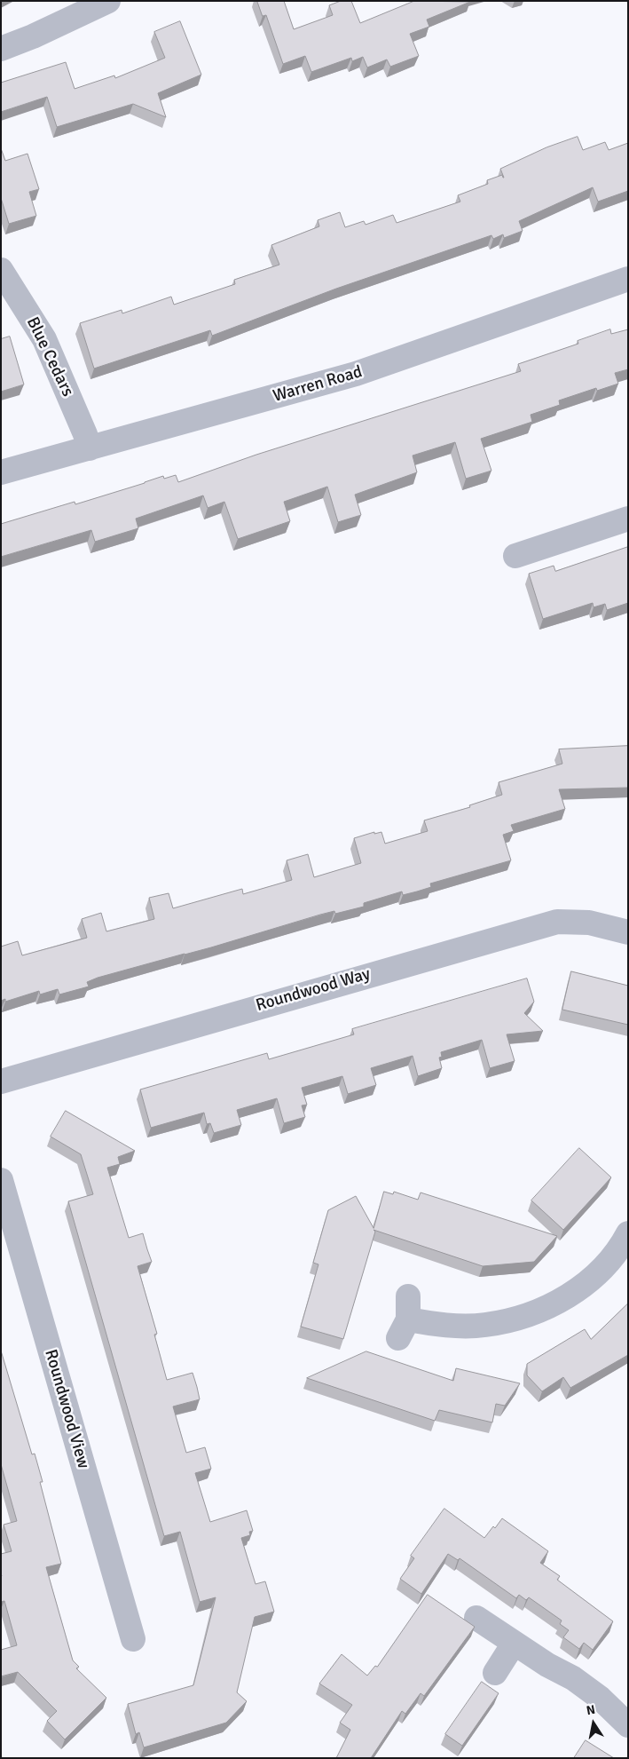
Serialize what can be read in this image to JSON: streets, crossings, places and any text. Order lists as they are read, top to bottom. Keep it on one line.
{"streets":{"street":["Blue Cedars","Warren Road","Roundwood Way","Roundwood View"]},"crossings":[["Blue Cedars","Warren Road"]],"north":"top"}
